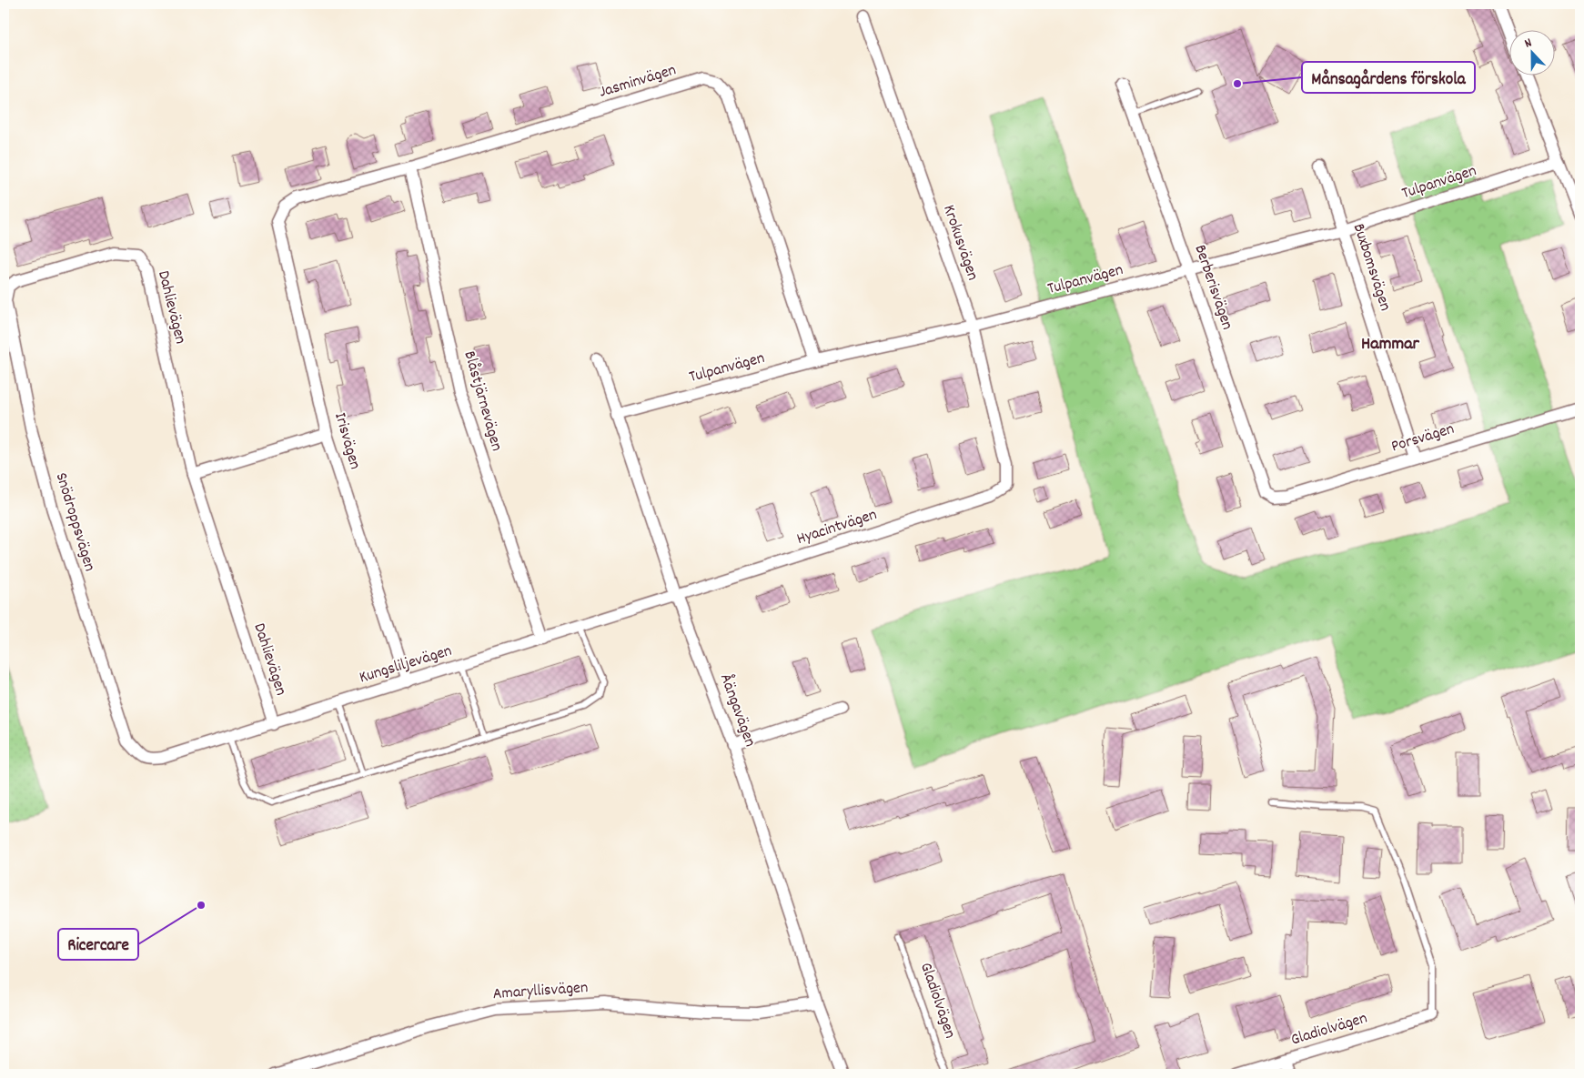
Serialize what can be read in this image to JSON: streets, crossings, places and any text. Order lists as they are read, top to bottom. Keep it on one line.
{"streets":{"street":["Jasminvägen","Tulpanvägen","Krokusvägen","Buxbomsvägen","Berberisvägen","Dahlievägen","Blåstjärnevägen","Porsvägen","Irisvägen","Snödroppsvägen","Hyacintvägen","Kungsliljevägen","Åängavägen","Amaryllisvägen","Gladiolvägen"]},"crossings":[["Jasminvägen","Tulpanvägen"],["Jasminvägen","Blåstjärnevägen"],["Jasminvägen","Irisvägen"],["Tulpanvägen","Krokusvägen"],["Tulpanvägen","Buxbomsvägen"],["Tulpanvägen","Berberisvägen"],["Tulpanvägen","Åängavägen"],["Krokusvägen","Hyacintvägen"],["Buxbomsvägen","Porsvägen"],["Berberisvägen","Porsvägen"],["Dahlievägen","Snödroppsvägen"],["Dahlievägen","Kungsliljevägen"],["Blåstjärnevägen","Kungsliljevägen"],["Irisvägen","Kungsliljevägen"],["Snödroppsvägen","Kungsliljevägen"],["Hyacintvägen","Kungsliljevägen"],["Hyacintvägen","Åängavägen"],["Kungsliljevägen","Åängavägen"],["Åängavägen","Amaryllisvägen"]],"districts":["Hammar"],"places":["Månsagårdens förskola","Ricercare"],"north":"top"}
